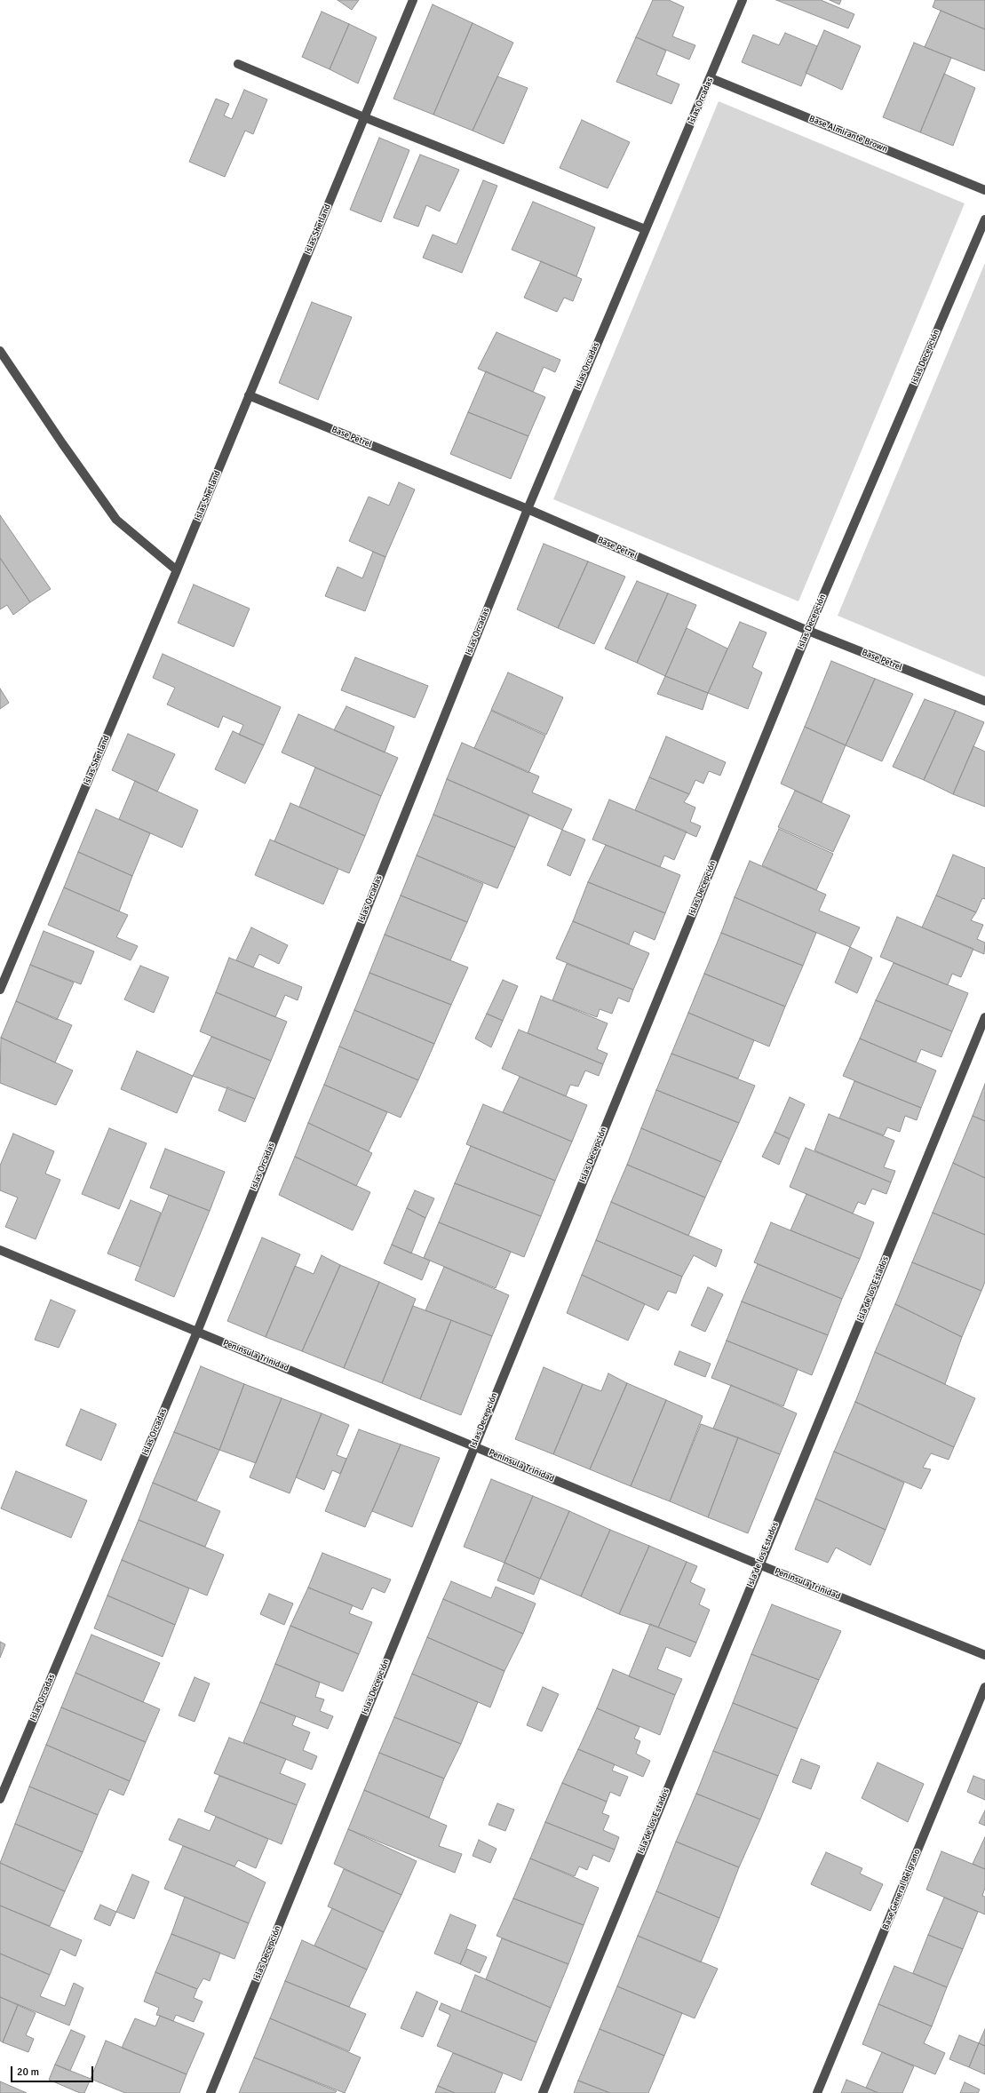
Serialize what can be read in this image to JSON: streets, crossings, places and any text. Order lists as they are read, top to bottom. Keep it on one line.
{"streets":{"street":["Islas Orcadas","Base Almirante Brown","Islas Shetland","Islas Decepción","Base Petrel","Isla de los Estados","Península Trinidad","Base General Belgrano"]},"crossings":[["Islas Orcadas","Base Almirante Brown"],["Islas Orcadas","Base Petrel"],["Islas Orcadas","Península Trinidad"],["Islas Shetland","Base Petrel"],["Islas Decepción","Base Petrel"],["Islas Decepción","Península Trinidad"],["Isla de los Estados","Península Trinidad"]],"scale_bar":"20 m"}
